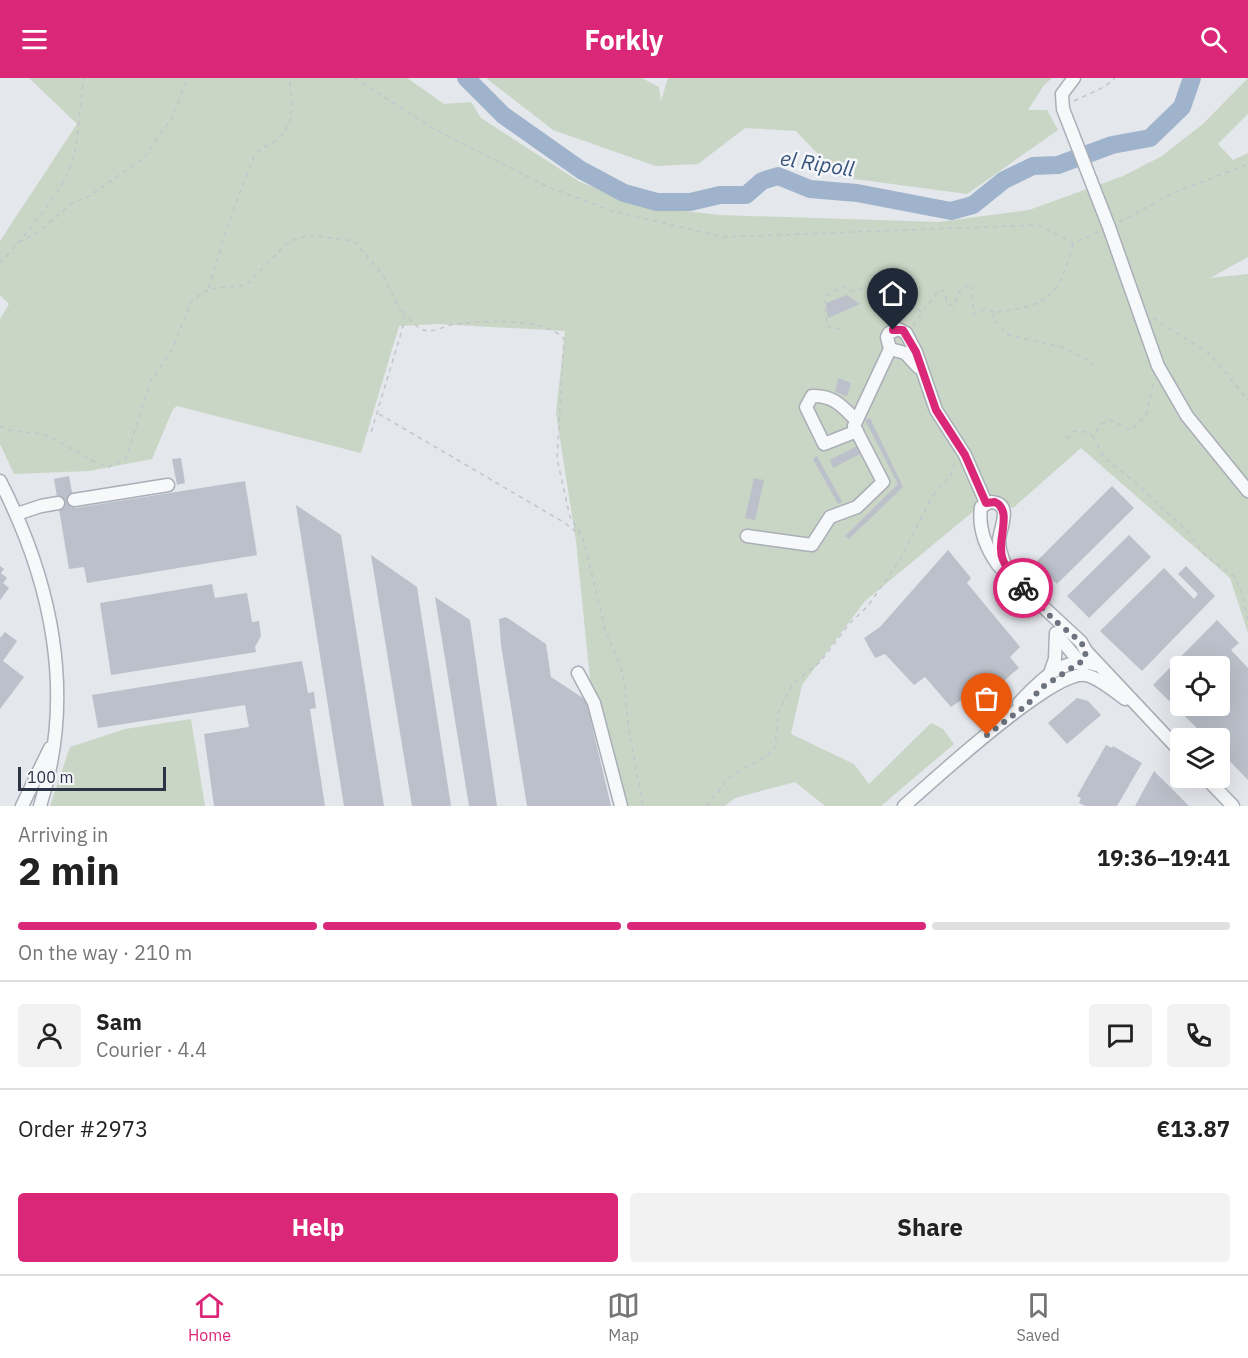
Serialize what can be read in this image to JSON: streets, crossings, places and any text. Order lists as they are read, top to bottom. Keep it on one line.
{"water":["el Ripoll"],"scale_bar":"100 m","page":{"header":"Forkly","scale":"100 m","heading":["2 min","Arriving in","19:36–19:41"],"panel":["Sam","Courier · 4.4","Order #2973","€13.87"],"bar":"On the way · 210 m","buttons":["Help","Share"],"tabs":["Home","Map","Saved"]}}
